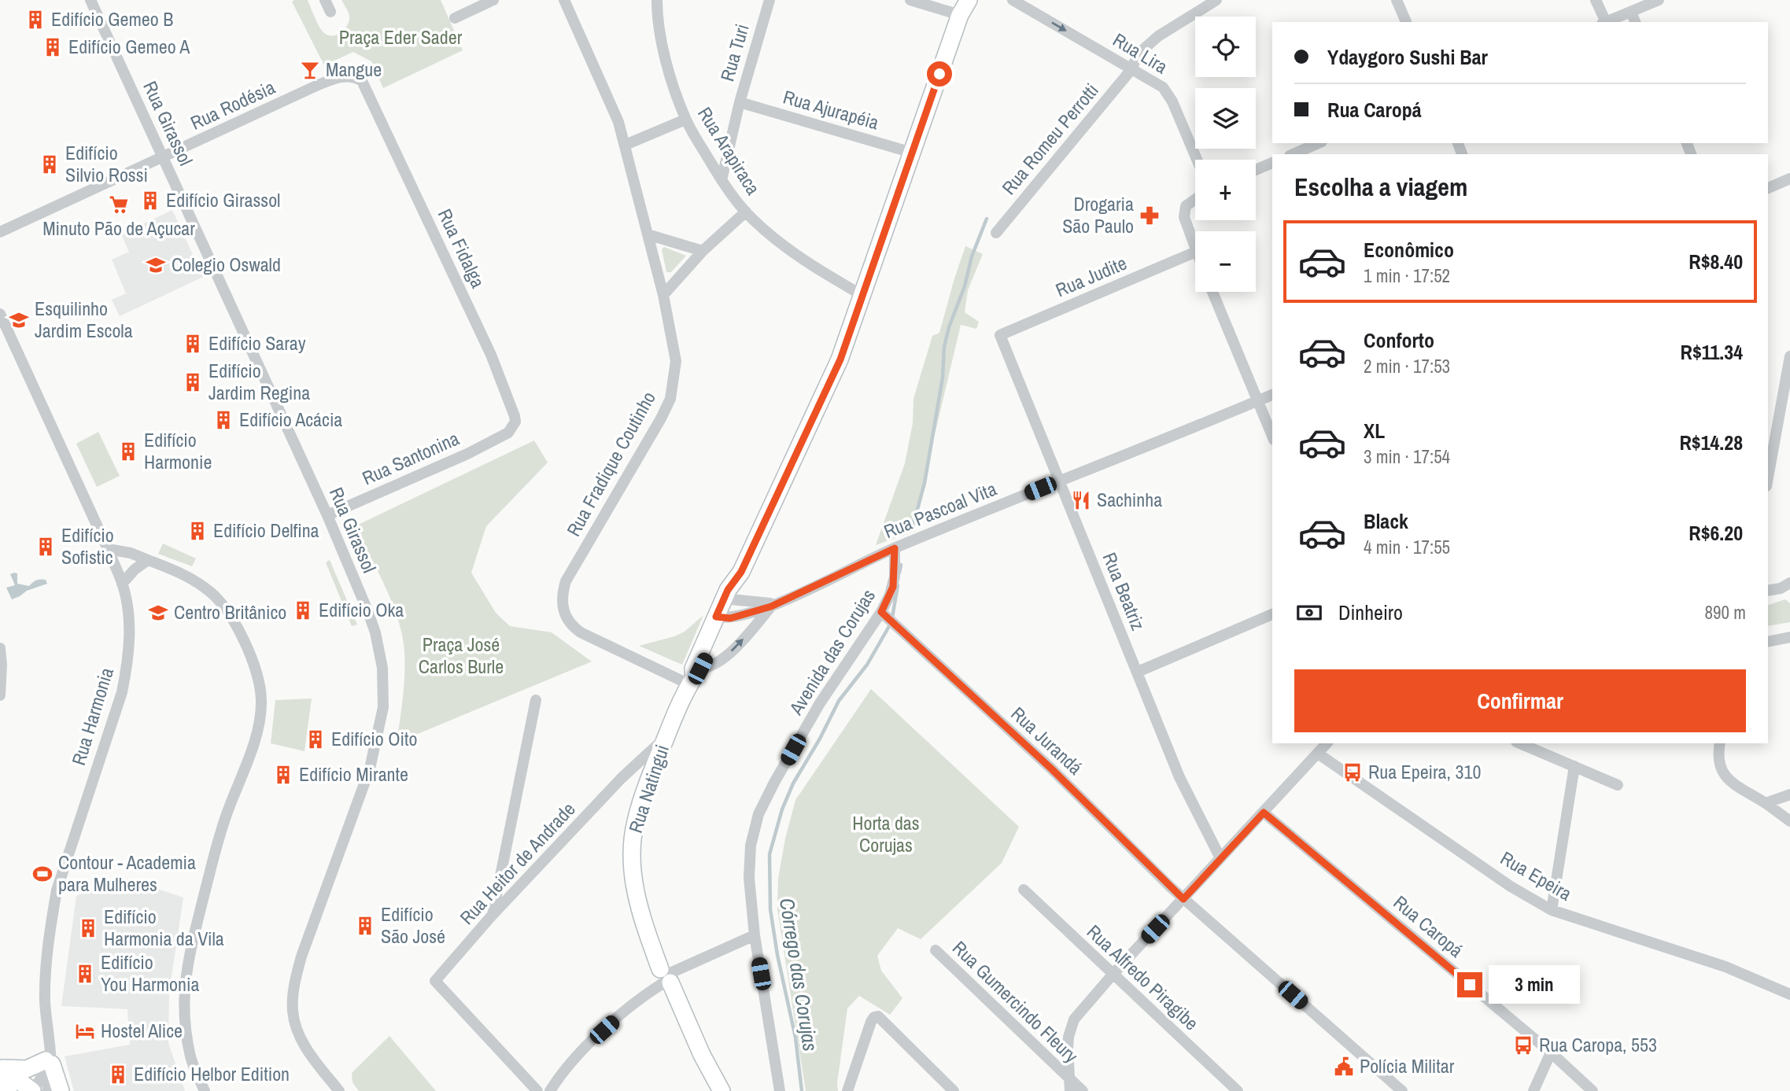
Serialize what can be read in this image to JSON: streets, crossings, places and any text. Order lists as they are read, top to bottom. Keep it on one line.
{"streets":{"street":["Rua Turi","Rua Lira","Rua Rodésia","Rua Ajurapéia","Rua Girassol","Rua Romeu Perrotti","Rua Arapiraca","Rua Fidalga","Rua Judite","Rua Santonina","Rua Fradique Coutinho","Rua Pascoal Vita","Rua Beatriz","Avenida das Corujas","Rua Harmonia","Rua Jurandá","Rua Natingui","Rua Heitor de Andrade","Rua Epeira","Rua Caropá","Rua Alfredo Piragibe","Rua Gumercindo Fleury"]},"crossings":[["Rua Turi","Rua Ajurapéia"],["Rua Turi","Rua Arapiraca"],["Rua Lira","Rua Romeu Perrotti"],["Rua Rodésia","Rua Girassol"],["Rua Rodésia","Rua Fidalga"],["Rua Ajurapéia","Rua Natingui"],["Rua Girassol","Rua Santonina"],["Rua Arapiraca","Rua Natingui"],["Rua Fidalga","Rua Santonina"],["Rua Judite","Rua Beatriz"],["Rua Fradique Coutinho","Rua Pascoal Vita"],["Rua Fradique Coutinho","Rua Natingui"],["Rua Pascoal Vita","Rua Beatriz"],["Rua Pascoal Vita","Avenida das Corujas"],["Rua Pascoal Vita","Rua Natingui"],["Avenida das Corujas","Rua Jurandá"],["Rua Natingui","Rua Heitor de Andrade"]],"one_way":["Rua Lira"],"water":["Córrego das Corujas"],"parks":["Praça Eder Sader","Praça José Carlos Burle","Horta das Corujas"],"places":{"building":["Edifício Gemeo B","Edifício Gemeo A","Edifício Silvio Rossi","Edifício Girassol","Edifício Saray","Edifício Jardim Regina","Edifício Acácia","Edifício Harmonie","Edifício Delfina","Edifício Sofistic","Edifício Oka","Edifício Oito","Edifício Mirante","Edifício São José","Edifício Harmonia da Vila","Edifício You Harmonia","Edifício Helbor Edition"],"bar":["Mangue"],"supermarket":["Minuto Pão de Açucar"],"pharmacy":["Drogaria São Paulo"],"school or university":["Colegio Oswald","Esquilinho Jardim Escola","Centro Britânico"],"restaurant":["Sachinha"],"bus stop":["Rua Epeira, 310","Rua Caropa, 553"],"sports":["Contour - Academia para Mulheres"],"hotel":["Hostel Alice"],"public building":["Polícia Militar"]},"page":{"map_buttons":["+","−"],"banner":["Ydaygoro Sushi Bar","Rua Caropá"],"heading":"Escolha a viagem","list":[{"name":"Econômico","note":"1 min · 17:52","value":"R$8.40"},{"name":"Conforto","note":"2 min · 17:53","value":"R$11.34"},{"name":"XL","note":"3 min · 17:54","value":"R$14.28"},{"name":"Black","note":"4 min · 17:55","value":"R$6.20"}],"pay":["Dinheiro","890 m"],"buttons":"Confirmar","bubble":"3 min"}}
